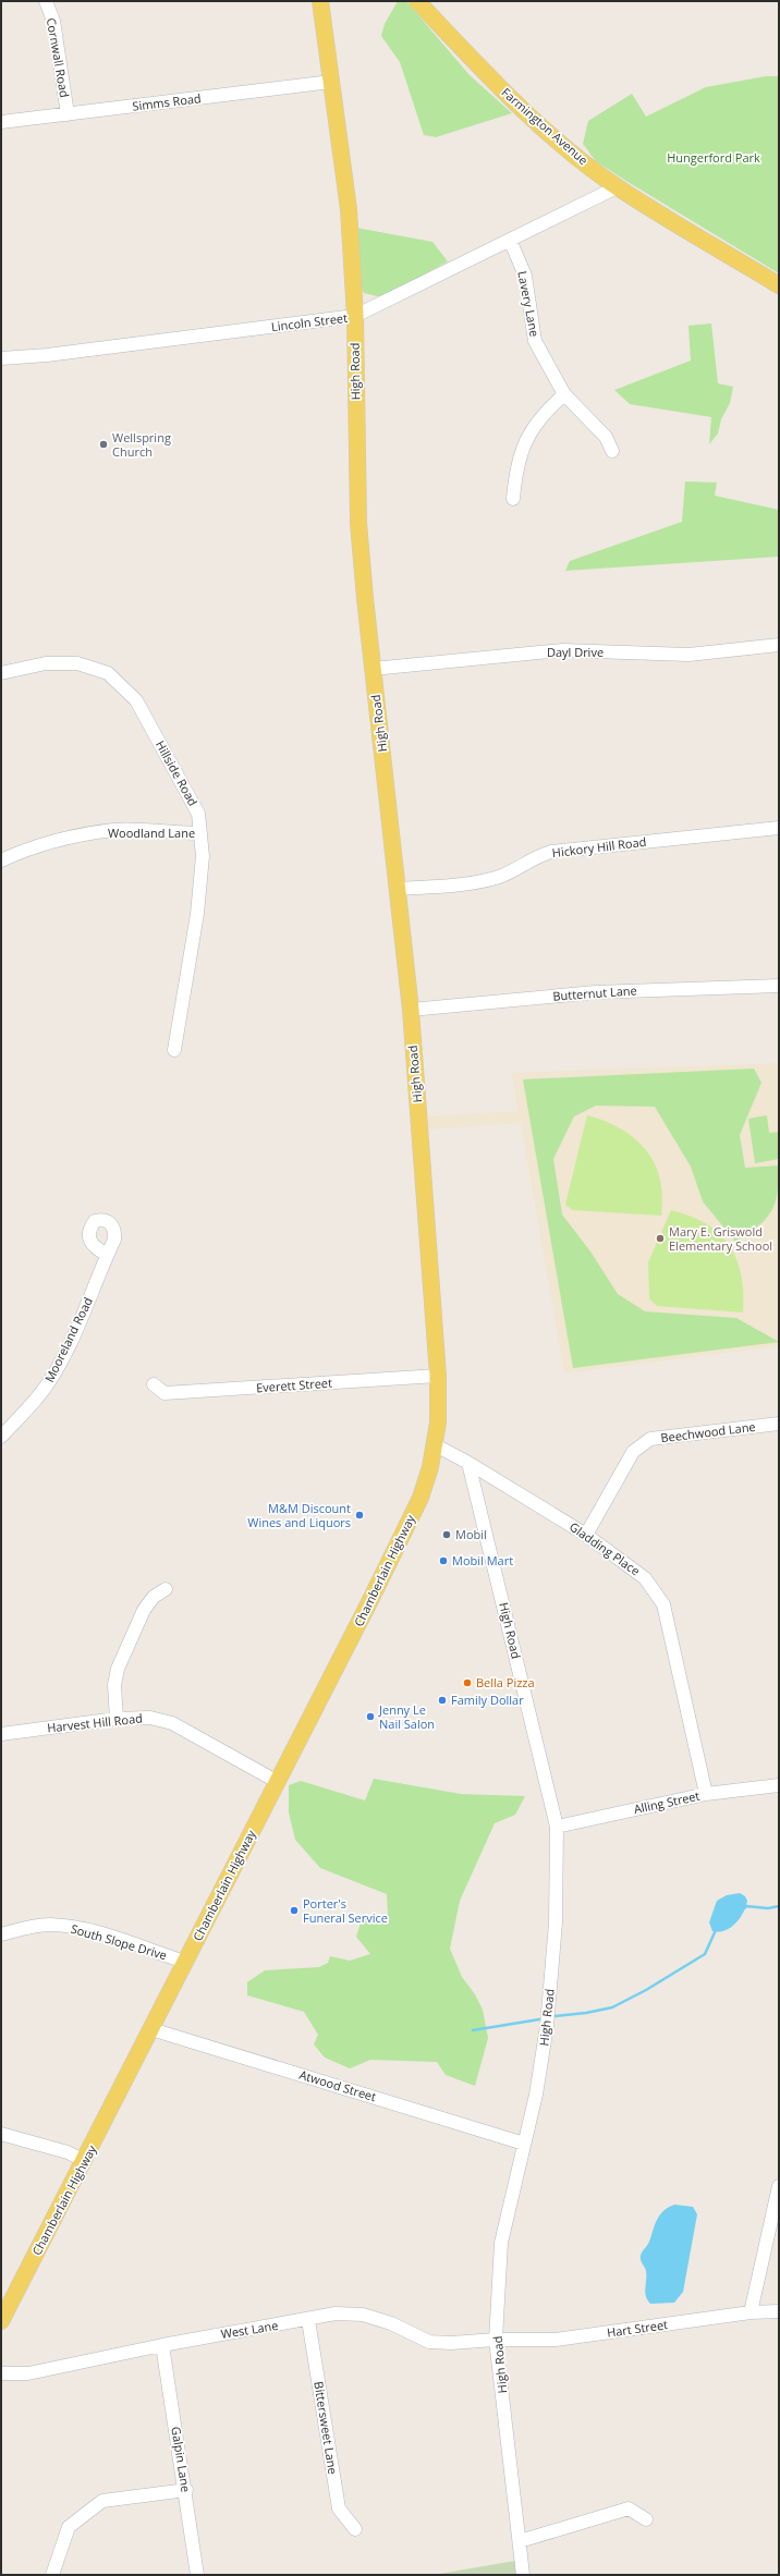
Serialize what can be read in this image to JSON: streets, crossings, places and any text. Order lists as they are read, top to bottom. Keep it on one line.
{"streets":{"main road":["Farmington Avenue","High Road","Chamberlain Highway"],"street":["Cornwall Road","Simms Road","Lavery Lane","Lincoln Street","Dayl Drive","Hillside Road","Woodland Lane","Hickory Hill Road","Butternut Lane","Mooreland Road","Everett Street","Beechwood Lane","Gladding Place","Harvest Hill Road","Alling Street","South Slope Drive","Atwood Street","Hart Street","West Lane","Bittersweet Lane","Galpin Lane"]},"crossings":[["Cornwall Road","Simms Road"],["Simms Road","High Road"],["Farmington Avenue","Lincoln Street"],["Lavery Lane","Lincoln Street"],["Lincoln Street","High Road"],["High Road","Dayl Drive"],["High Road","Hickory Hill Road"],["High Road","Butternut Lane"],["High Road","Everett Street"],["High Road","Gladding Place"],["High Road","Chamberlain Highway"],["High Road","Alling Street"],["High Road","Atwood Street"],["High Road","Hart Street"],["High Road","West Lane"],["Hillside Road","Woodland Lane"],["Beechwood Lane","Gladding Place"],["Gladding Place","Chamberlain Highway"],["Gladding Place","Alling Street"],["Chamberlain Highway","Harvest Hill Road"],["Chamberlain Highway","South Slope Drive"],["Chamberlain Highway","Atwood Street"],["Hart Street","West Lane"],["West Lane","Bittersweet Lane"],["West Lane","Galpin Lane"]],"parks":["Hungerford Park"],"places":["Wellspring Church","Mary E. Griswold Elementary School","M&M Discount Wines and Liquors","Mobil","Mobil Mart","Bella Pizza","Family Dollar","Jenny Le Nail Salon","Porter's Funeral Service"]}
